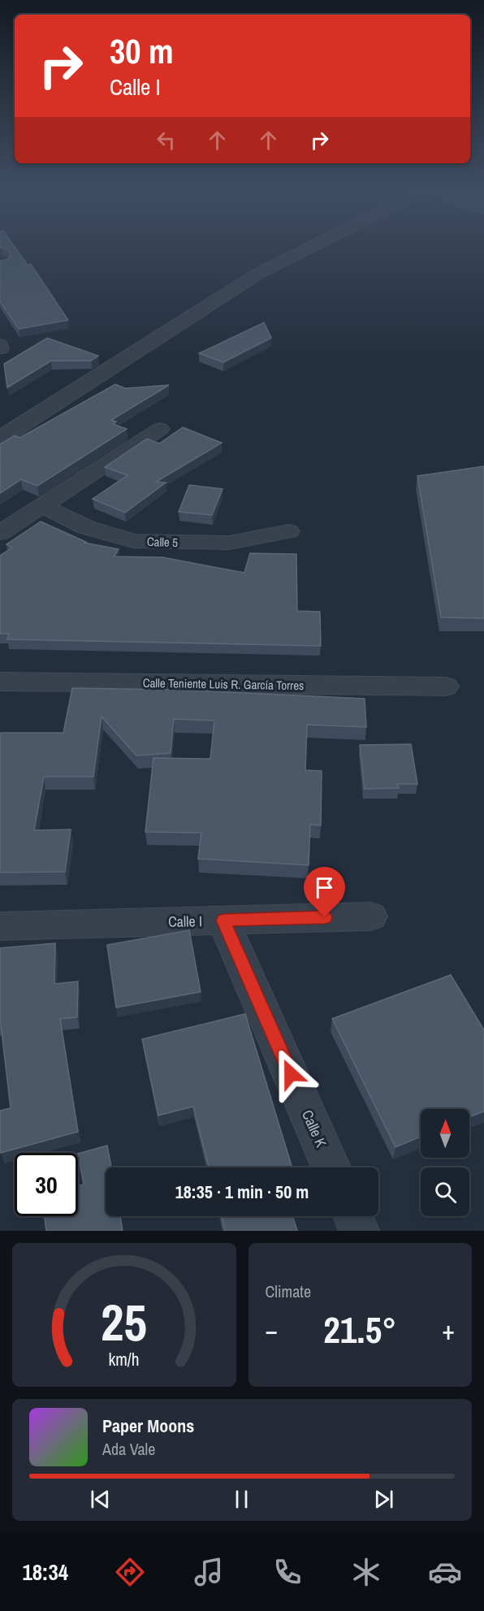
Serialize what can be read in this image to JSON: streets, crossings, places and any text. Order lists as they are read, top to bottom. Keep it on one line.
{"streets":{"street":["Calle 5","Calle Teniente Luis R. García Torres","Calle I","Calle K"]},"crossings":[["Calle I","Calle K"]],"north":"top","page":{"turn":["30 m","Calle I"],"limit":"30","trip":"18:35 · 1 min · 50 m","tile":"Climate","heat":["−","21.5°","+"],"song":["Paper Moons","Ada Vale"],"tabs":"18:34","gauge":["25","km/h"]}}
